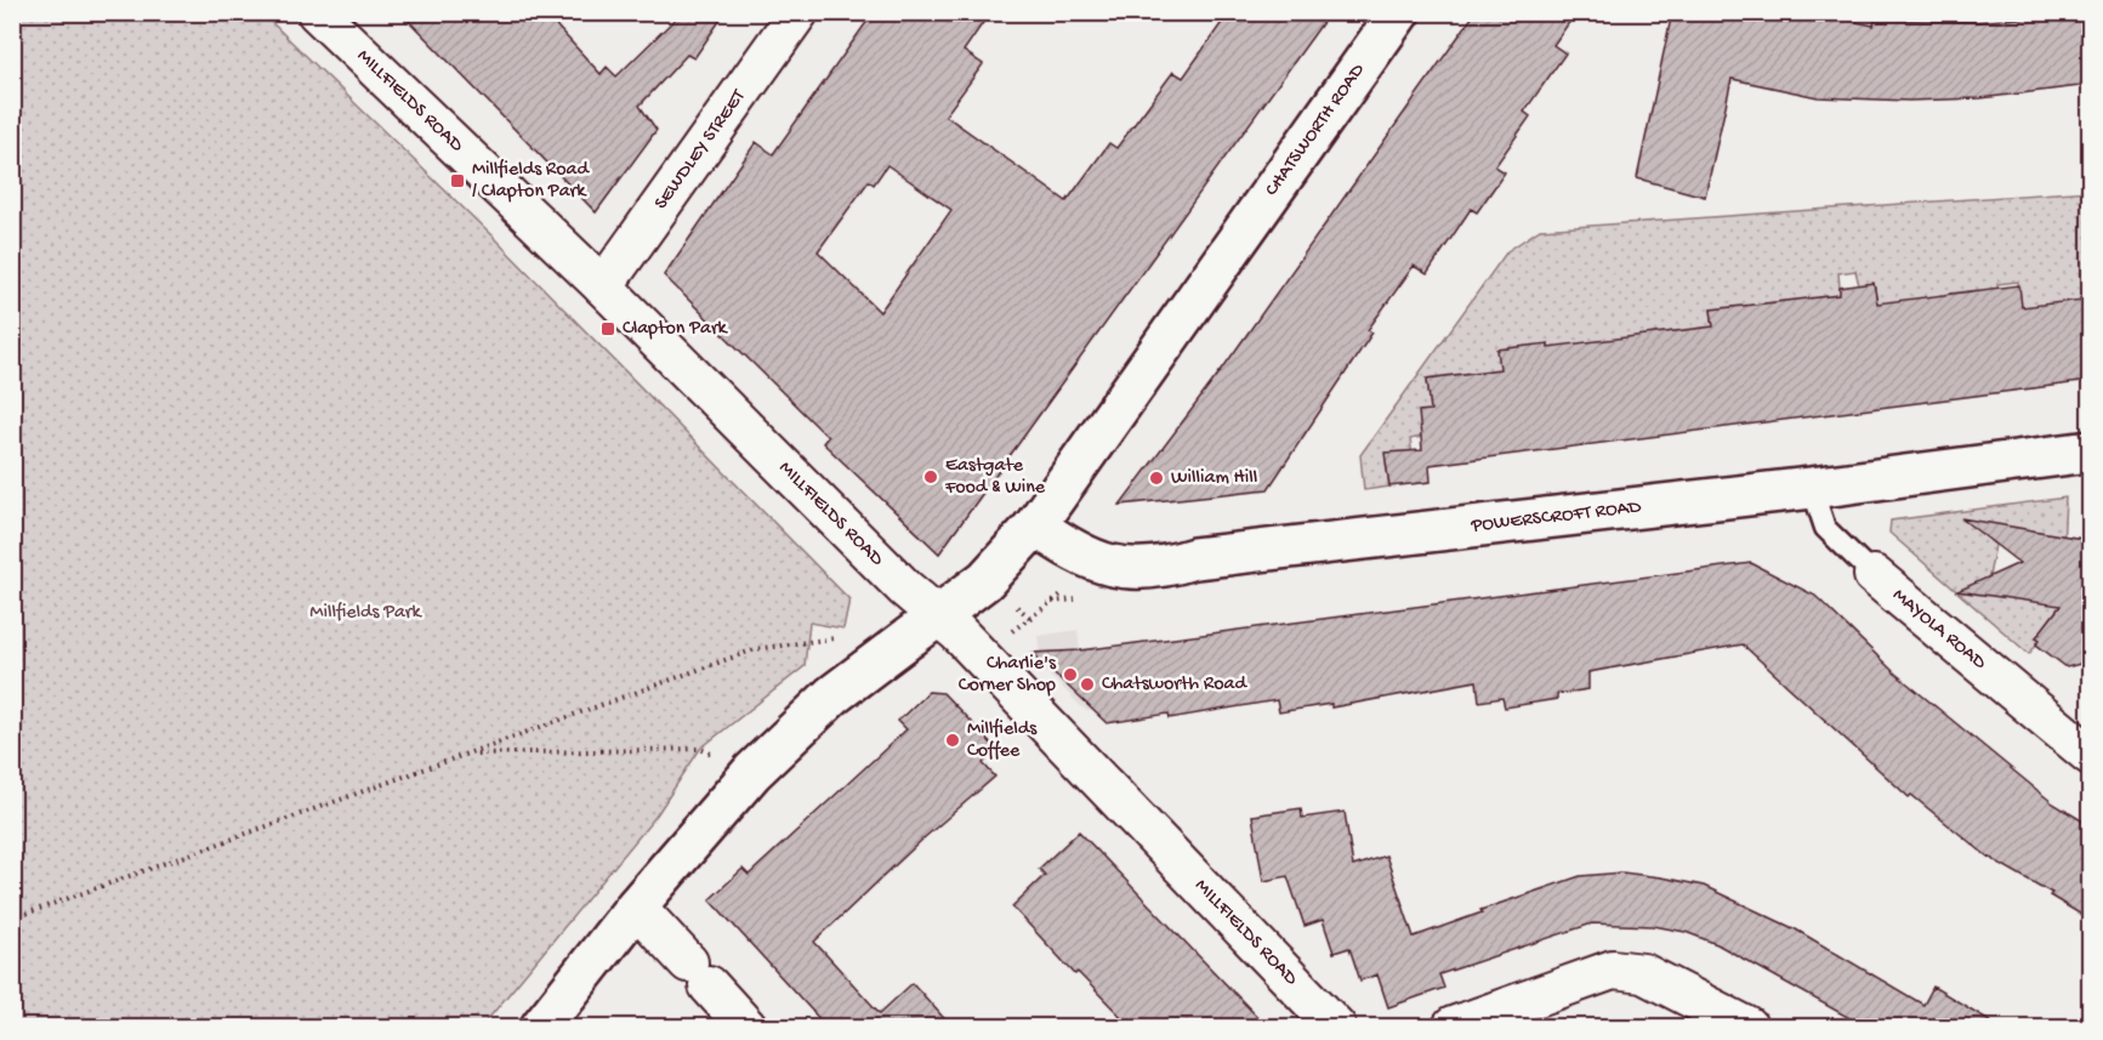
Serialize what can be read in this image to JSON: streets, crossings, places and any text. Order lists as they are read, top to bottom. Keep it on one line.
{"streets":{"street":["MILLFIELDS ROAD","CHATSWORTH ROAD","SEWDLEY STREET","POWERSCROFT ROAD","MAYOLA ROAD"]},"crossings":[["MILLFIELDS ROAD","CHATSWORTH ROAD"],["MILLFIELDS ROAD","SEWDLEY STREET"],["CHATSWORTH ROAD","POWERSCROFT ROAD"],["POWERSCROFT ROAD","MAYOLA ROAD"]],"parks":["Millfields Park"],"places":{"transit":["Millfields Road / Clapton Park","Clapton Park"],"other":["Eastgate Food & Wine","William Hill","Charlie's Corner Shop","Chatsworth Road","Millfields Coffee"]}}
